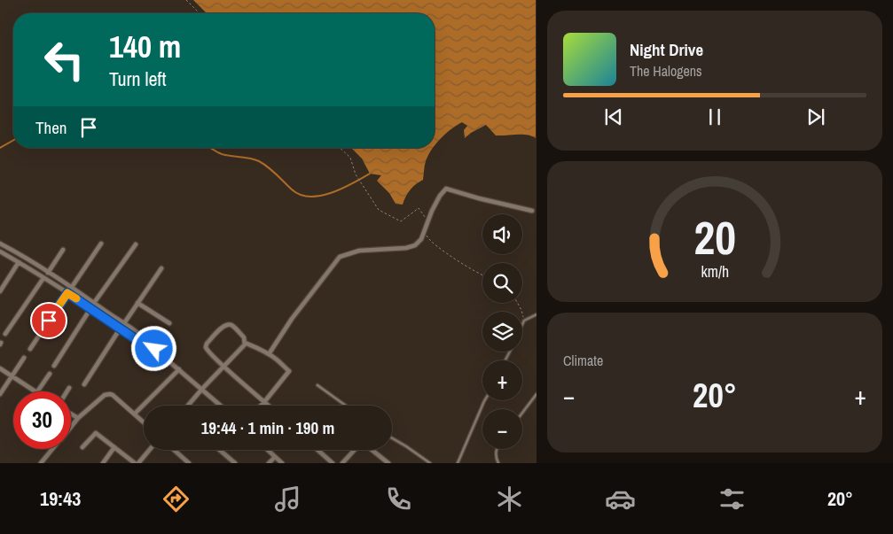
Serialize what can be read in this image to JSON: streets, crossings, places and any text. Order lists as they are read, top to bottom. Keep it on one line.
{"page":{"turn":["140 m","Turn left"],"song":["Night Drive","The Halogens"],"then":"Then","map_buttons":["+","−"],"tile":"Climate","heat":["−","20°","+"],"limit":"30","trip":"19:44 · 1 min · 190 m","tabs":["19:43","20°"],"gauge":["20","km/h"]}}
